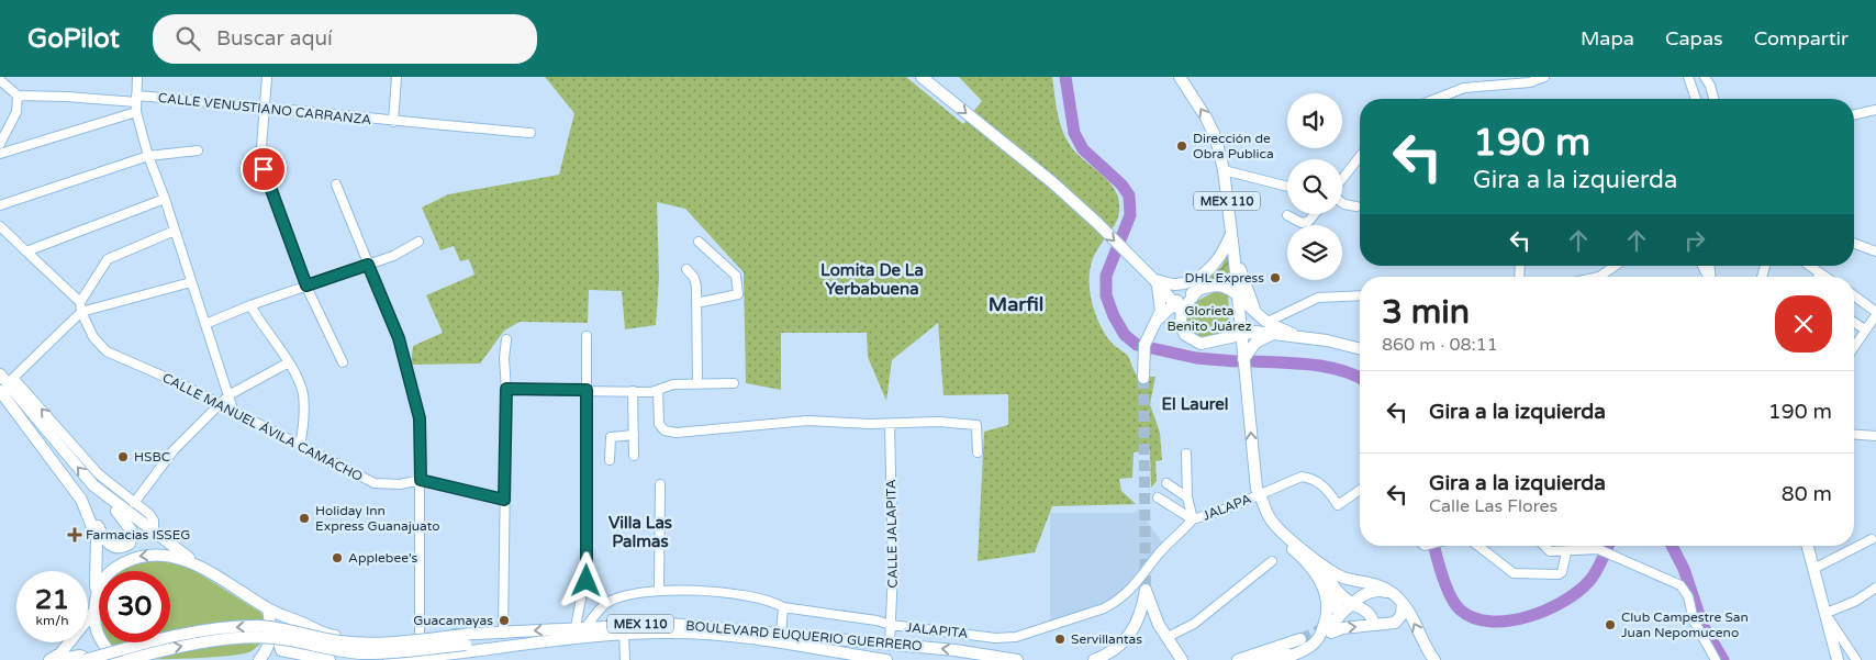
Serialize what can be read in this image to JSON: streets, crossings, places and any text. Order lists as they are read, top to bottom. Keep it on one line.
{"streets":{"main road":["MEX 110","BOULEVARD EUQUERIO GUERRERO"],"street":["CALLE VENUSTIANO CARRANZA","CALLE MANUEL ÁVILA CAMACHO","JALAPA","CALLE JALAPITA","JALAPITA"]},"crossings":[["MEX 110","JALAPA"],["MEX 110","BOULEVARD EUQUERIO GUERRERO"],["JALAPA","JALAPITA"],["CALLE JALAPITA","JALAPITA"],["CALLE JALAPITA","BOULEVARD EUQUERIO GUERRERO"],["JALAPITA","BOULEVARD EUQUERIO GUERRERO"]],"districts":["Lomita De La Yerbabuena","Marfil","El Laurel","Villa Las Palmas"],"parks":["Glorieta Benito Juárez"],"places":{"other":["Dirección de Obra Publica","DHL Express","HSBC","Holiday Inn Express Guanajuato","Applebee's","Guacamayas","Club Campestre San Juan Nepomuceno","Servillantas"],"health":["Farmacias ISSEG"]},"page":{"header":"GoPilot","search":"Buscar aquí","nav":["Mapa","Capas","Compartir"],"turn":["190 m","Gira a la izquierda"],"heading":["3 min","860 m · 08:11"],"list":[{"name":"Gira a la izquierda","value":"190 m"},{"name":"Gira a la izquierda","note":"Calle Las Flores","value":"80 m"}],"speed":"21 km/h","limit":"30"}}
